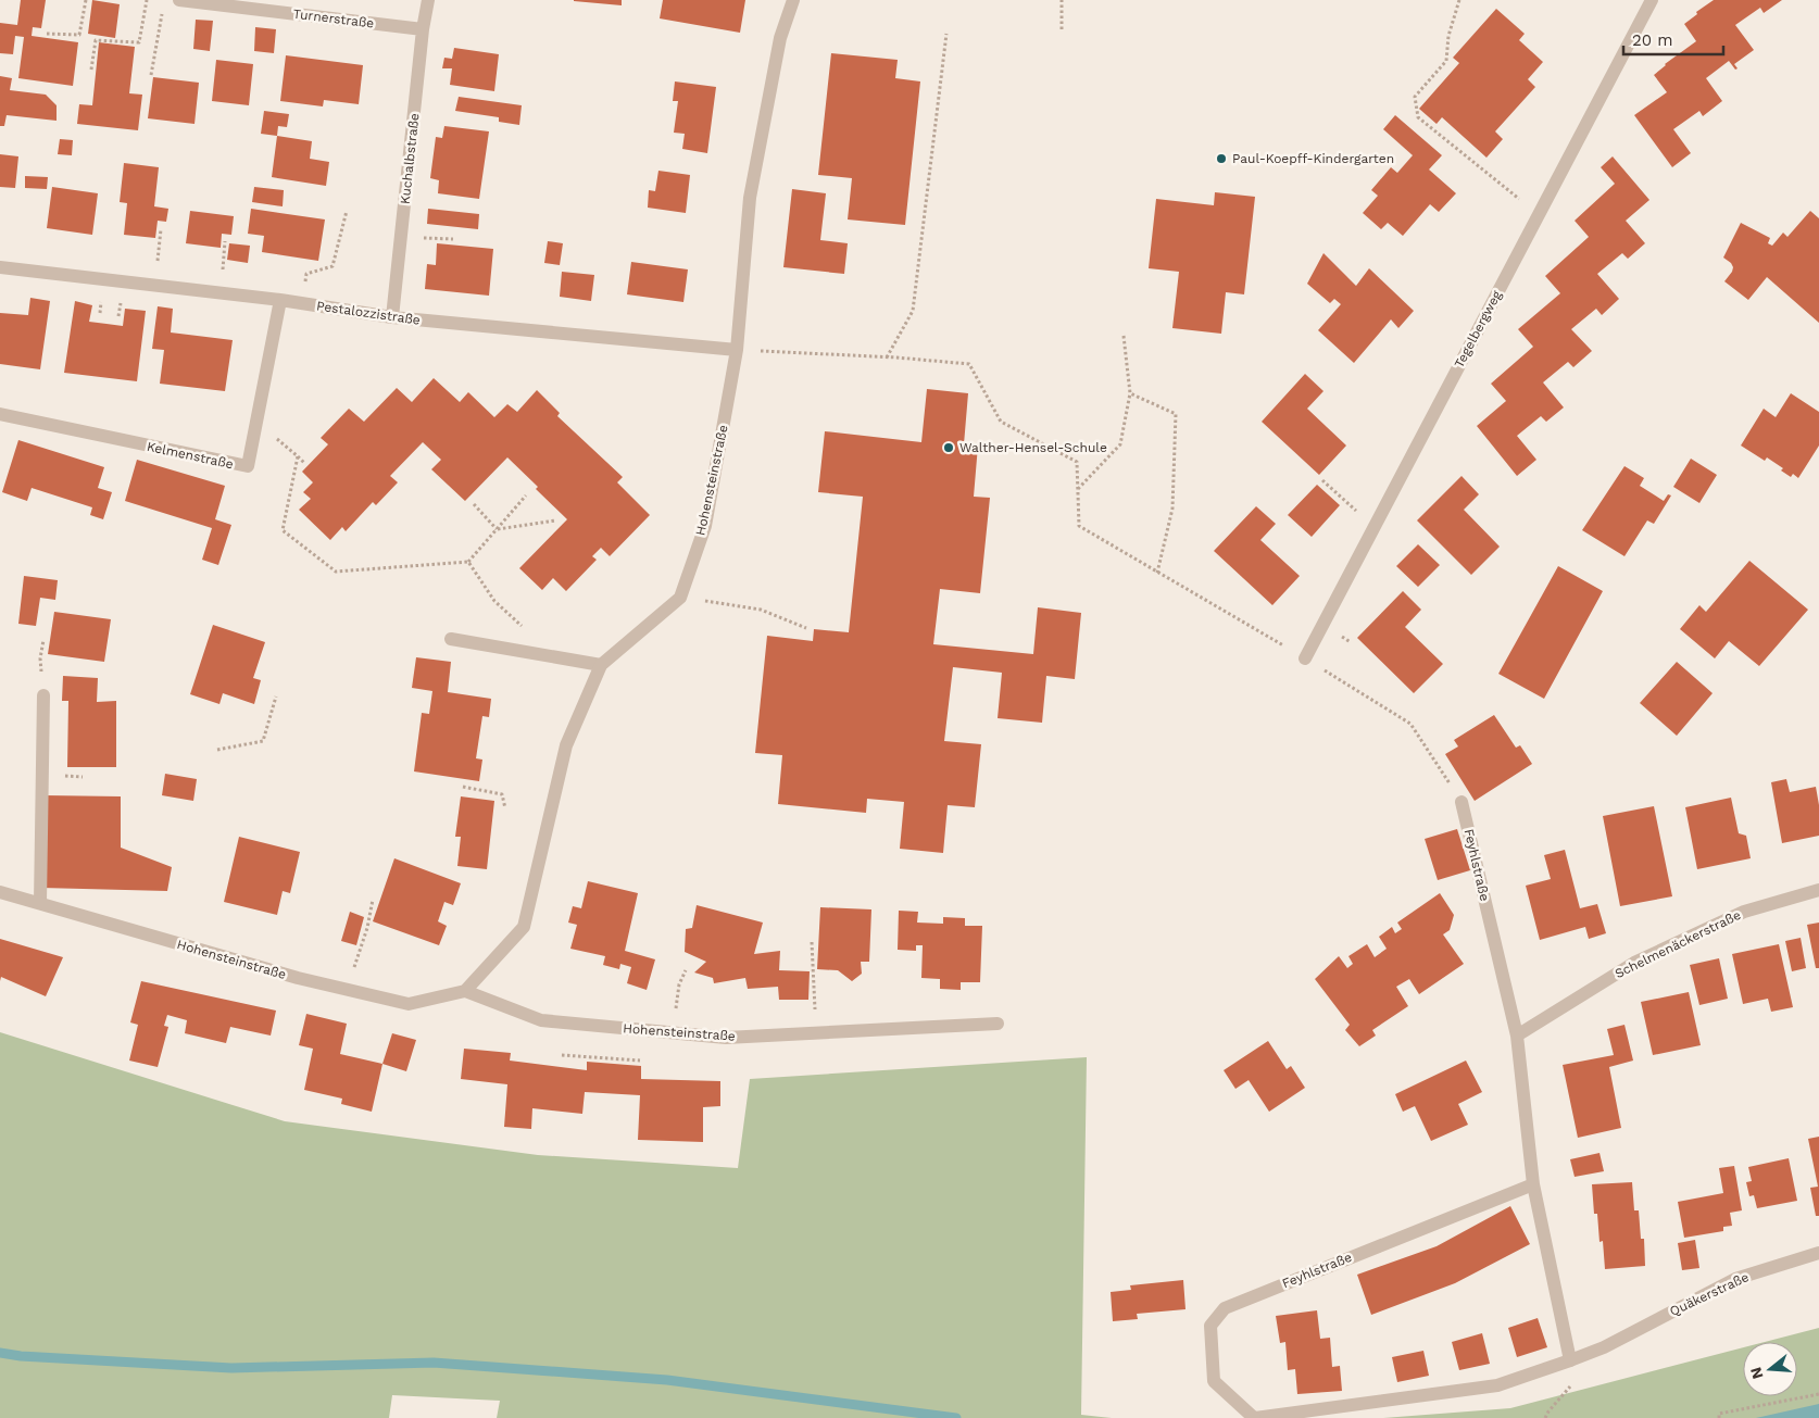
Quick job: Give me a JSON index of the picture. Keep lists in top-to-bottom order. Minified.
{"streets":{"street":["Turnerstraße","Kuchalbstraße","Pestalozzistraße","Tegelbergweg","Kelmenstraße","Hohensteinstraße","Feyhlstraße","Schelmenäckerstraße","Quäkerstraße"]},"crossings":[["Turnerstraße","Kuchalbstraße"],["Kuchalbstraße","Pestalozzistraße"],["Pestalozzistraße","Kelmenstraße"],["Pestalozzistraße","Hohensteinstraße"],["Feyhlstraße","Schelmenäckerstraße"],["Feyhlstraße","Quäkerstraße"]],"places":["Paul-Koepff-Kindergarten","Walther-Hensel-Schule"],"scale_bar":"20 m","north":"left"}
